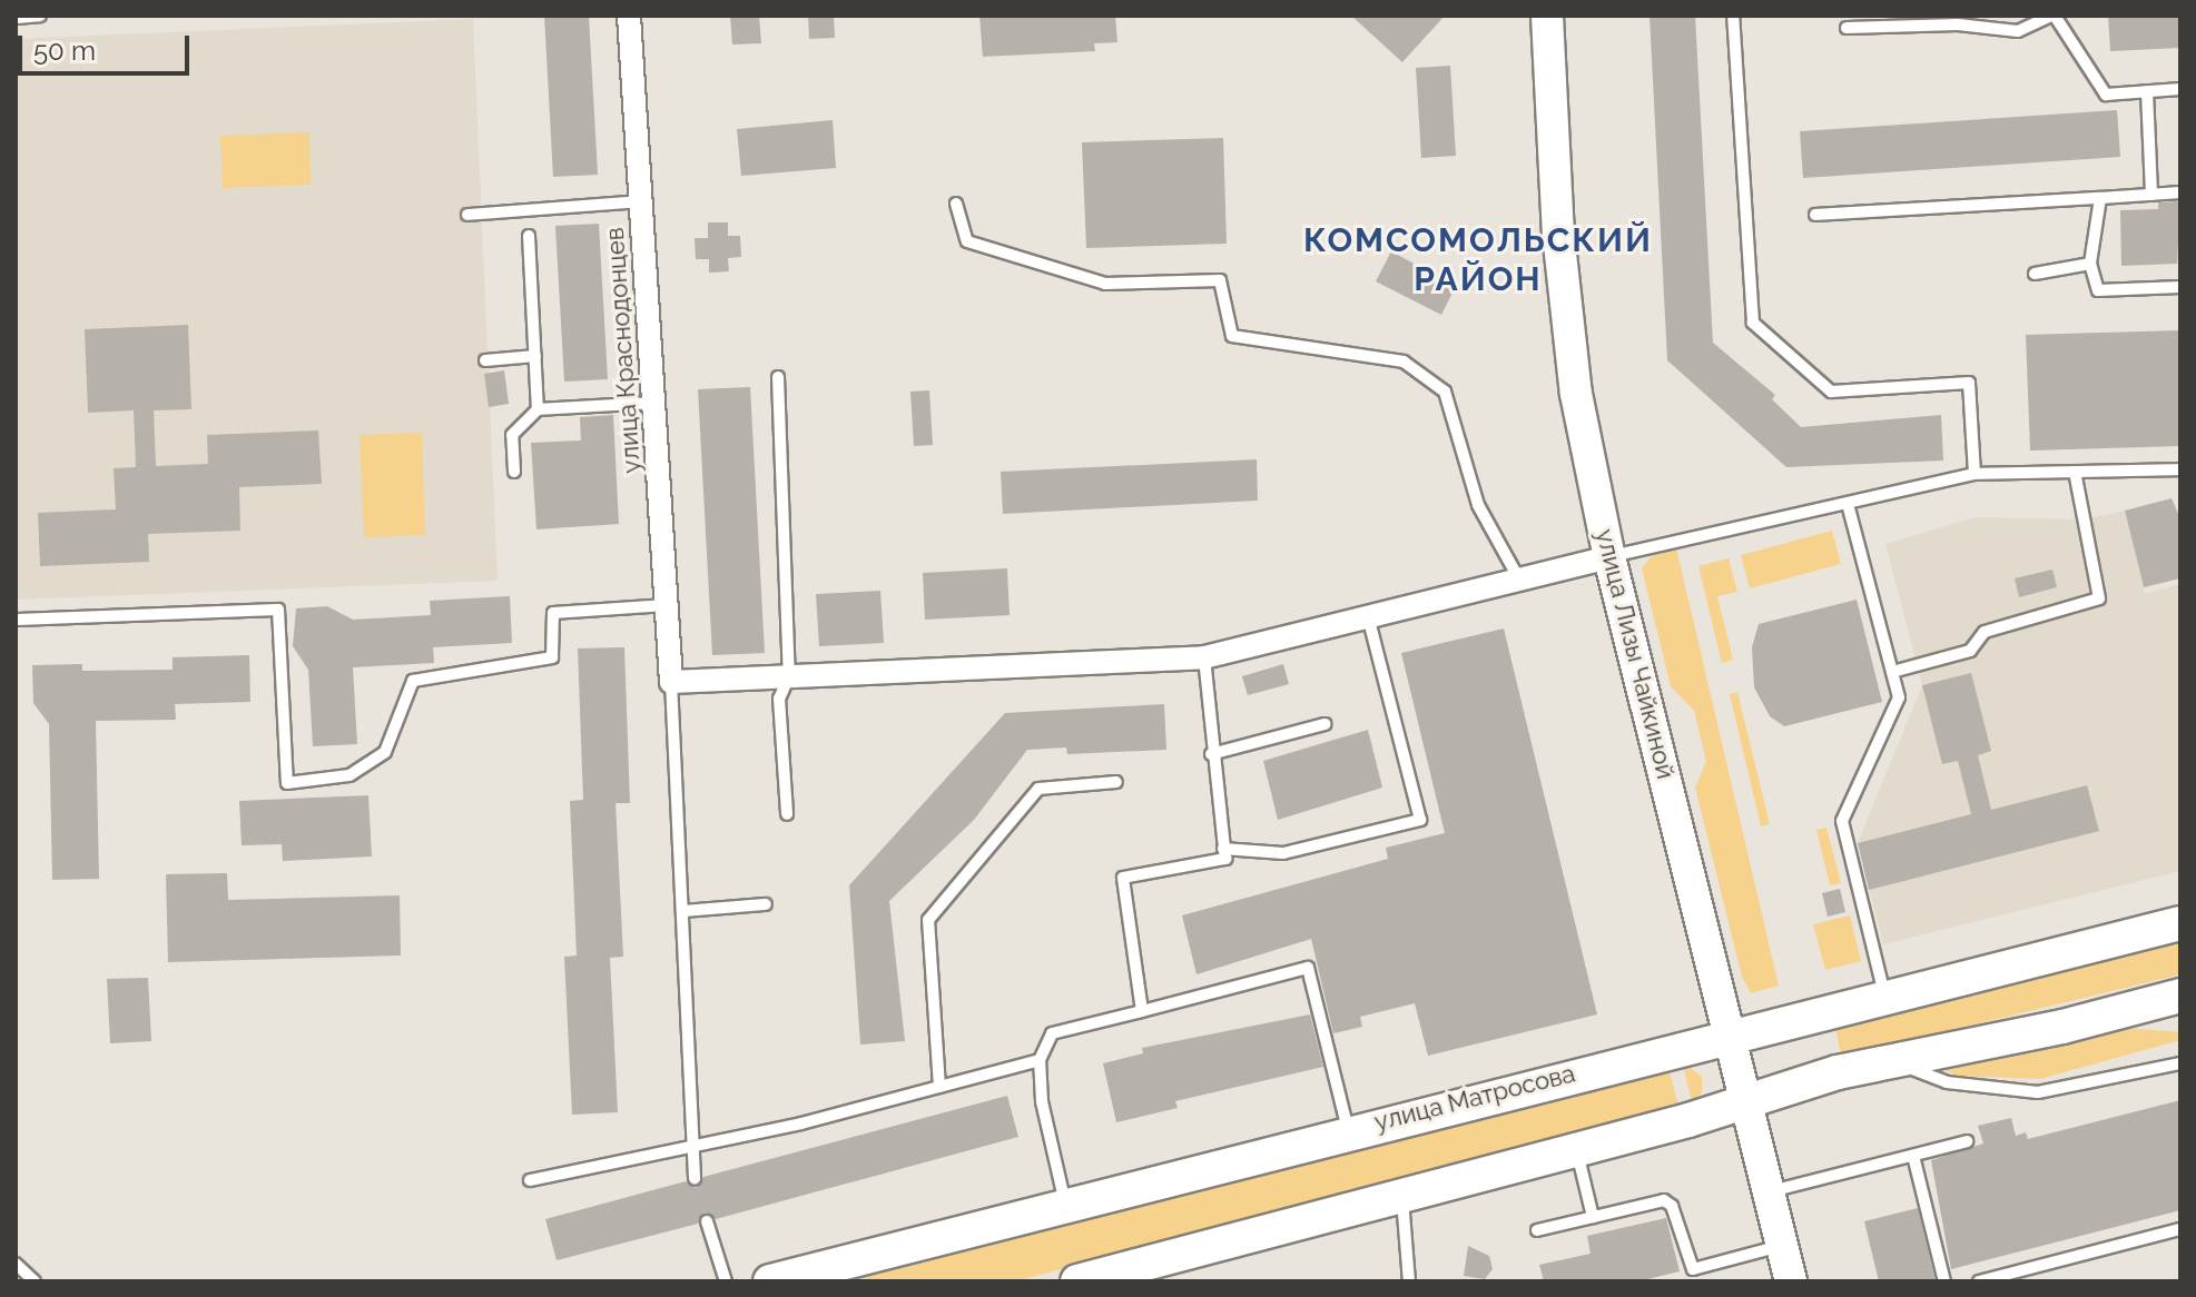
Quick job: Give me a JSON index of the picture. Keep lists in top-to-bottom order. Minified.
{"streets":{"main road":["улица Лизы Чайкиной","улица Матросова"],"street":["улица Краснодонцев"]},"crossings":[["улица Лизы Чайкиной","улица Матросова"]],"districts":["КОМСОМОЛЬСКИЙ РАЙОН"],"scale_bar":"50 m"}
